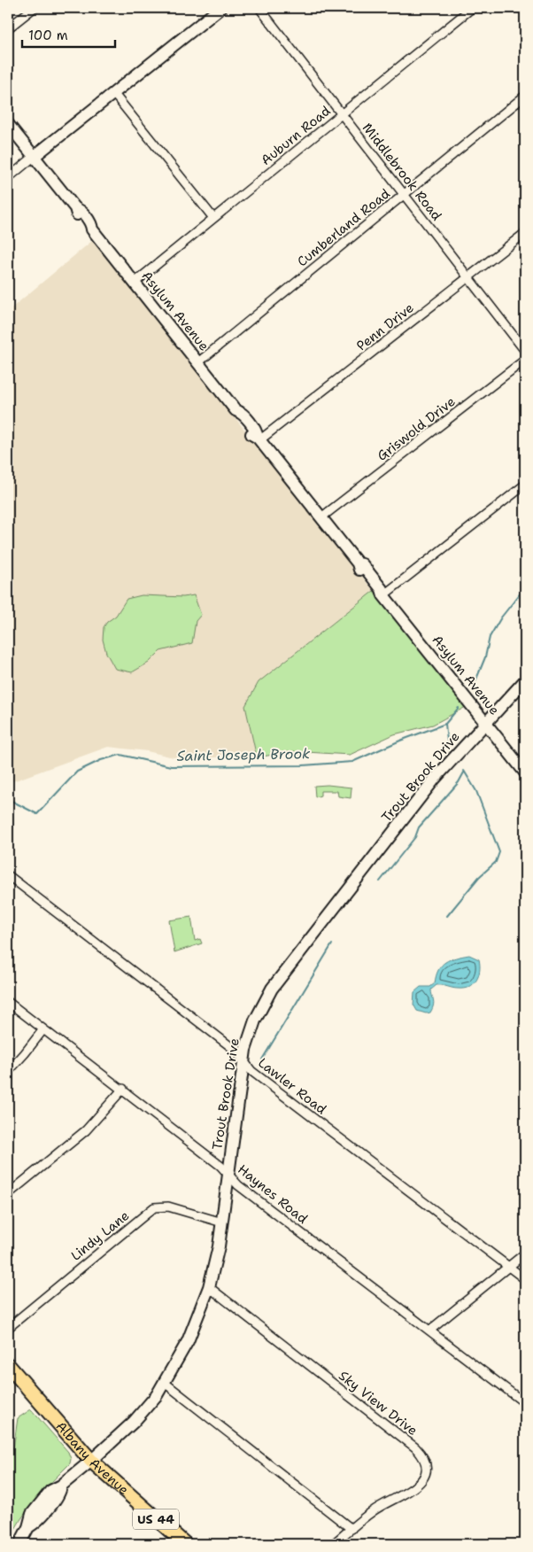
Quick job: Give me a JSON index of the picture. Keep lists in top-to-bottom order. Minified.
{"streets":{"highway":["Albany Avenue","US 44"],"main road":["Asylum Avenue","Trout Brook Drive"],"street":["Auburn Road","Middlebrook Road","Cumberland Road","Penn Drive","Griswold Drive","Lawler Road","Haynes Road","Lindy Lane","Sky View Drive"]},"crossings":[["Auburn Road","Middlebrook Road"],["Auburn Road","Asylum Avenue"],["Middlebrook Road","Cumberland Road"],["Middlebrook Road","Penn Drive"],["Cumberland Road","Asylum Avenue"],["Asylum Avenue","Penn Drive"],["Asylum Avenue","Griswold Drive"],["Asylum Avenue","Trout Brook Drive"],["Trout Brook Drive","Lawler Road"],["Trout Brook Drive","Haynes Road"],["Trout Brook Drive","Lindy Lane"],["Trout Brook Drive","Sky View Drive"],["Trout Brook Drive","Albany Avenue"]],"water":["Saint Joseph Brook"],"scale_bar":"100 m"}
